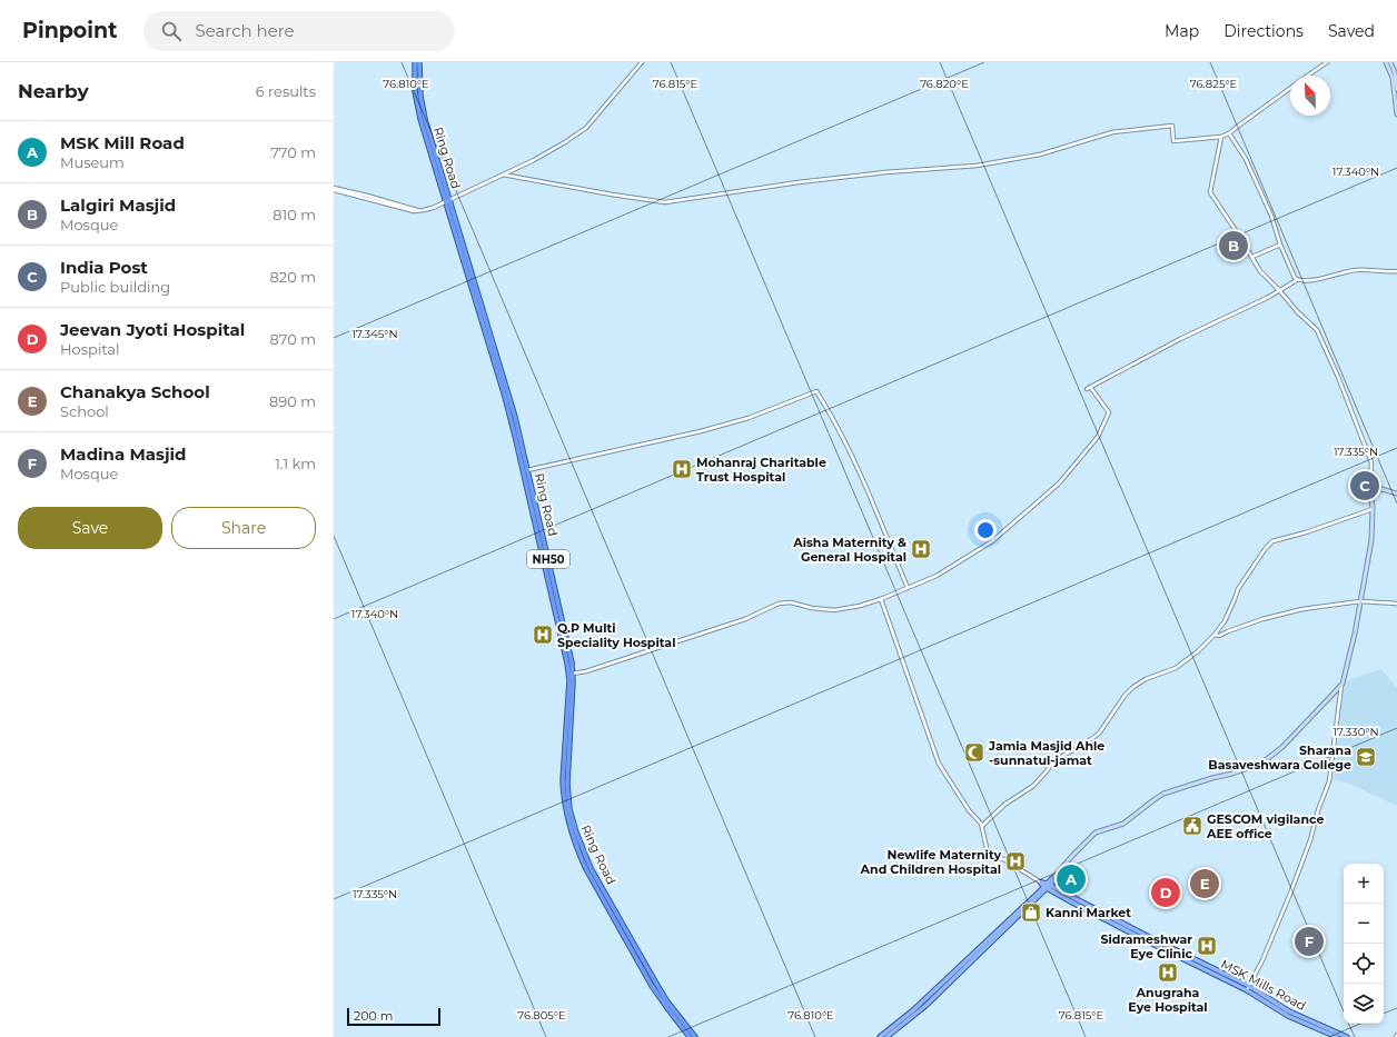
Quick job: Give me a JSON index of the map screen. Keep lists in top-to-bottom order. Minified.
{"streets":{"highway":["Ring Road","NH50"],"main road":["MSK Mills Road"]},"places":{"hospital":["Mohanraj Charitable Trust Hospital","Aisha Maternity & General Hospital","Q.P Multi Speciality Hospital","Newlife Maternity And Children Hospital","Sidrameshwar Eye Clinic","Anugraha Eye Hospital"],"mosque":["Jamia Masjid Ahle -sunnatul-jamat"],"school or university":["Sharana Basaveshwara College"],"public building":["GESCOM vigilance AEE office"],"shop":["Kanni Market"]},"scale_bar":"200 m","north":"top left","page":{"header":"Pinpoint","search":"Search here","nav":["Map","Directions","Saved"],"heading":["Nearby","6 results"],"list":[{"mark":"A","name":"MSK Mill Road","note":"Museum","value":"770 m"},{"mark":"B","name":"Lalgiri Masjid","note":"Mosque","value":"810 m"},{"mark":"C","name":"India Post","note":"Public building","value":"820 m"},{"mark":"D","name":"Jeevan Jyoti Hospital","note":"Hospital","value":"870 m"},{"mark":"E","name":"Chanakya School","note":"School","value":"890 m"},{"mark":"F","name":"Madina Masjid","note":"Mosque","value":"1.1 km"}],"pins":["B","C","A","E","D","F"],"buttons":["Save","Share"],"map_buttons":["+","−"],"scale":"200 m"},"coordinates":["76.810°E","76.815°E","76.820°E","76.825°E","17.340°N","17.345°N","17.335°N","17.330°N","76.805°E"]}
